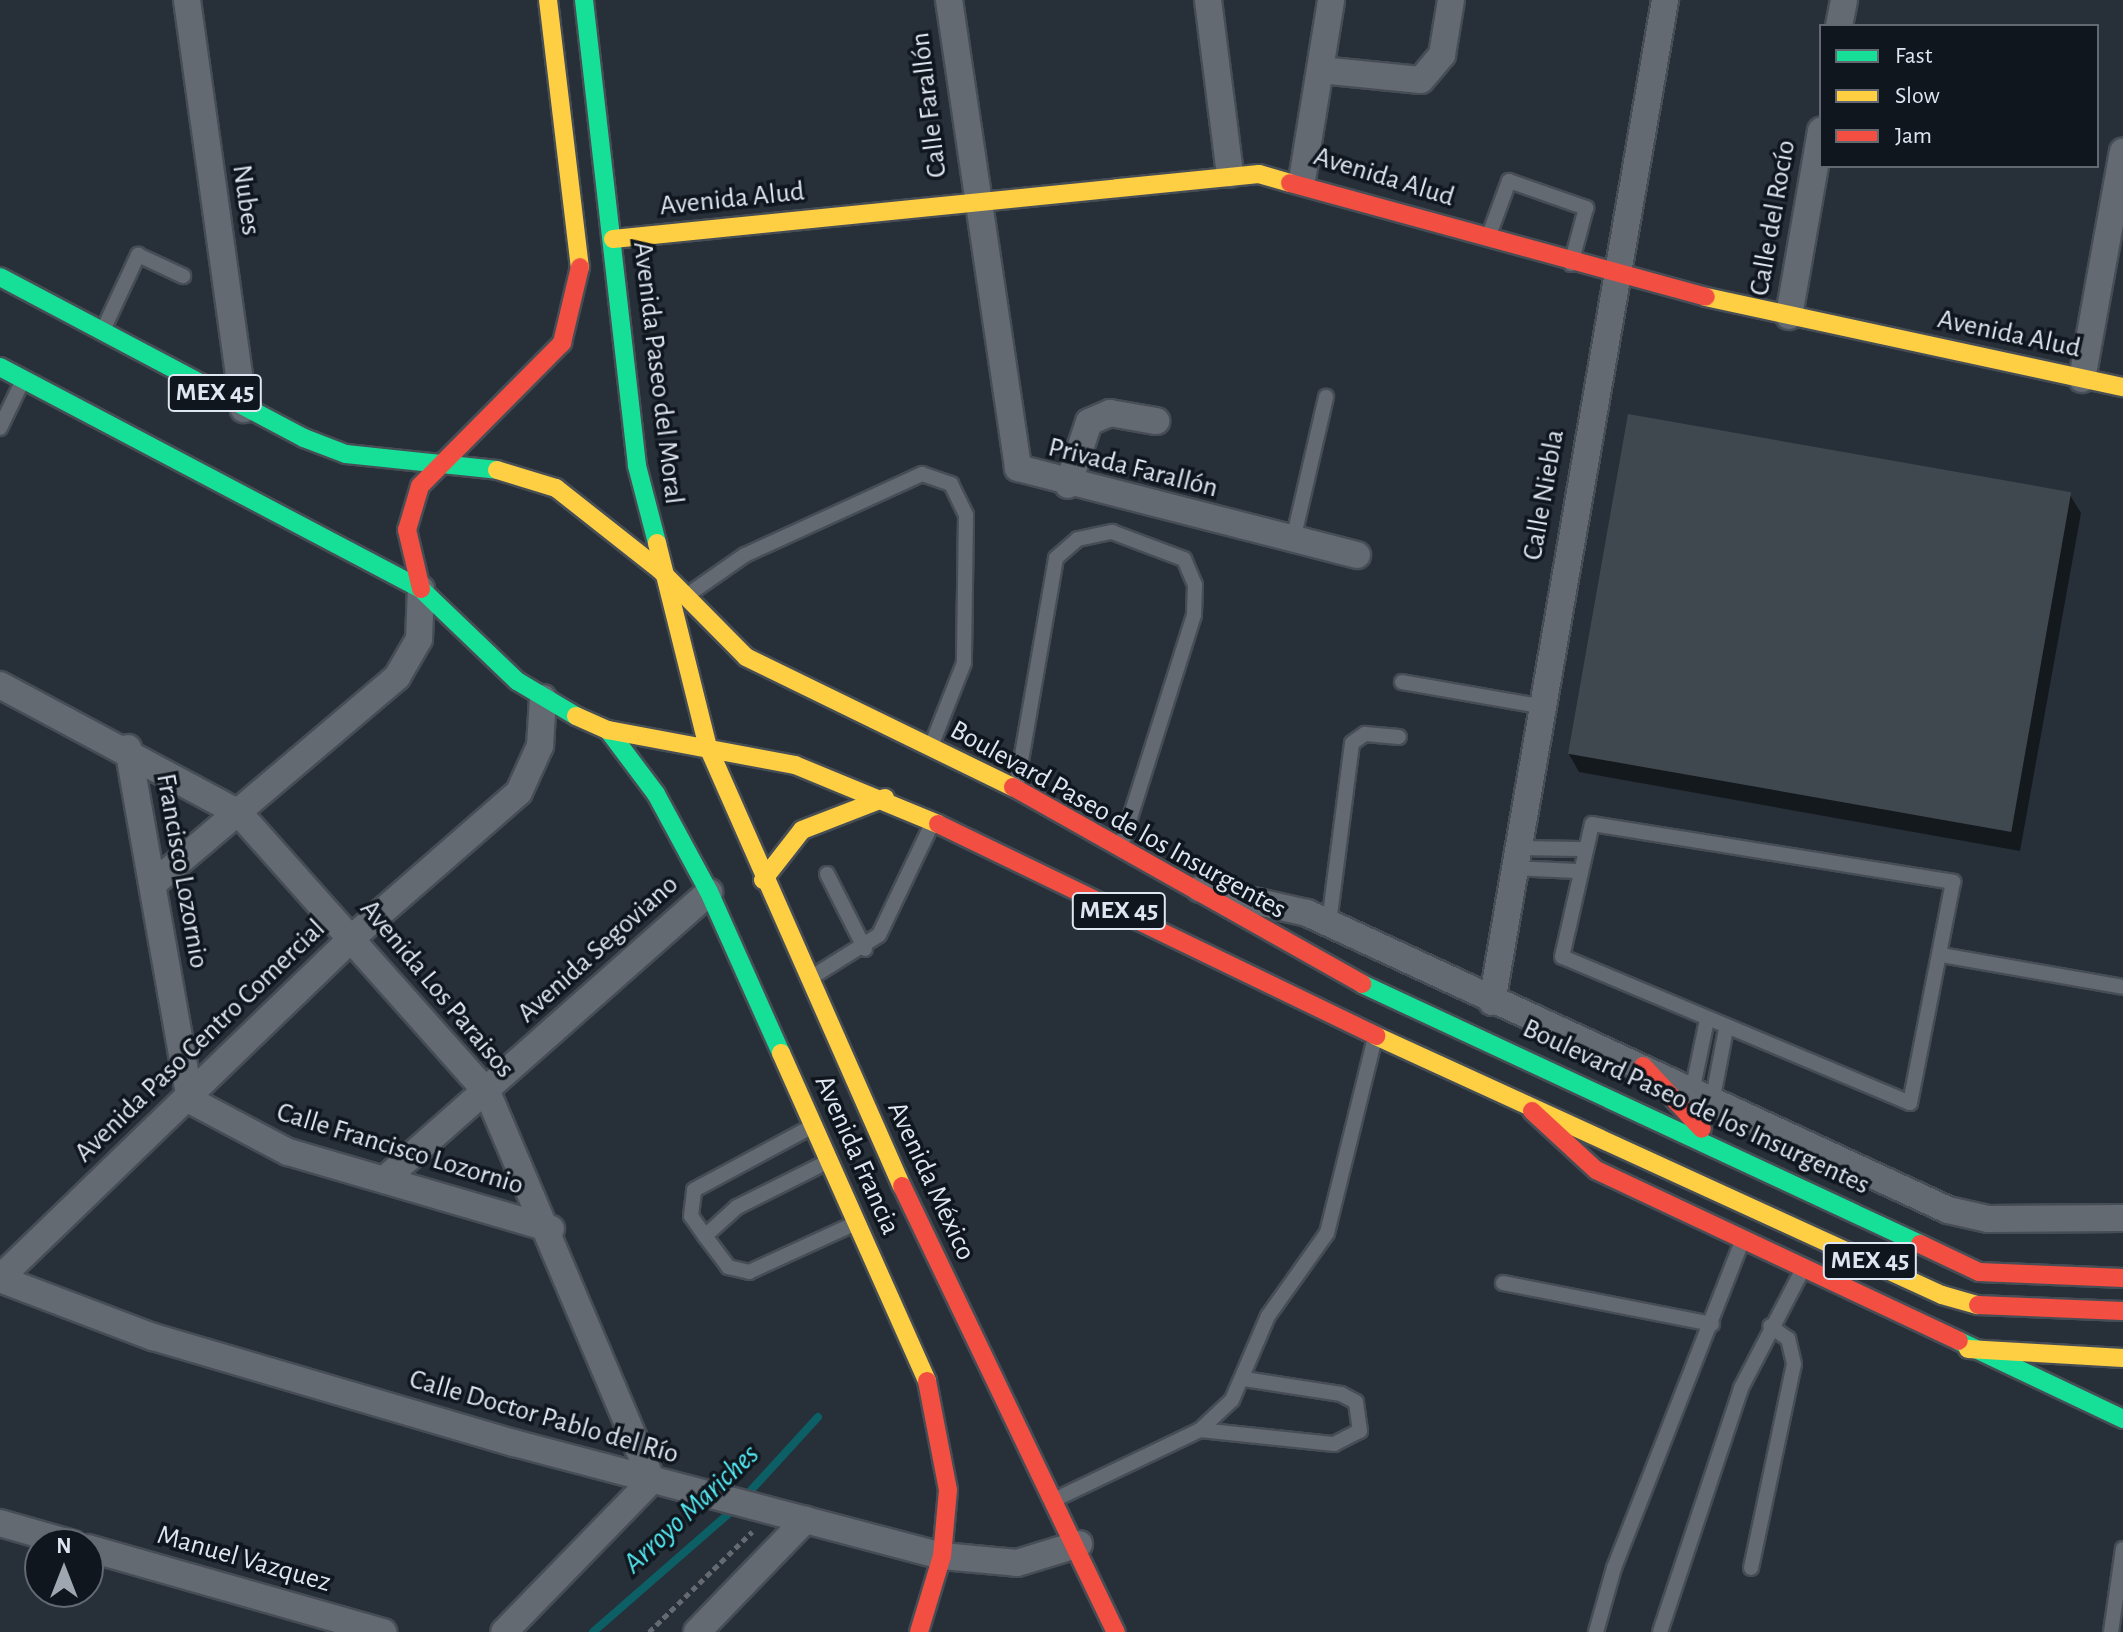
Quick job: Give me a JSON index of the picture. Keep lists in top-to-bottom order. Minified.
{"streets":{"street":["Calle Farallón","Avenida Alud","Nubes","Calle del Rocío","Avenida Paseo del Moral","MEX 45","Privada Farallón","Calle Niebla","Boulevard Paseo de los Insurgentes","Francisco Lozornio","Avenida Segoviano","Avenida Los Paraisos","Avenida Paso Centro Comercial","Calle Francisco Lozornio","Avenida Francia","Avenida México","Calle Doctor Pablo del Río","Manuel Vazquez"]},"crossings":[["Calle Farallón","Avenida Alud"],["Calle Farallón","Privada Farallón"],["Avenida Alud","Calle del Rocío"],["Avenida Alud","Avenida Paseo del Moral"],["Avenida Alud","Privada Farallón"],["Avenida Alud","Calle Niebla"],["Nubes","Boulevard Paseo de los Insurgentes"],["Avenida Paseo del Moral","MEX 45"],["Avenida Paseo del Moral","Boulevard Paseo de los Insurgentes"],["Avenida Paseo del Moral","Avenida México"],["MEX 45","Avenida Paso Centro Comercial"],["MEX 45","Avenida Francia"],["MEX 45","Avenida México"],["Francisco Lozornio","Avenida Los Paraisos"],["Francisco Lozornio","Avenida Paso Centro Comercial"],["Francisco Lozornio","Calle Francisco Lozornio"],["Avenida Segoviano","Avenida Los Paraisos"],["Avenida Segoviano","Calle Francisco Lozornio"],["Avenida Segoviano","Avenida Francia"],["Avenida Los Paraisos","Avenida Paso Centro Comercial"],["Avenida Los Paraisos","Calle Francisco Lozornio"],["Avenida Los Paraisos","Calle Doctor Pablo del Río"],["Avenida Paso Centro Comercial","Calle Francisco Lozornio"],["Avenida Paso Centro Comercial","Calle Doctor Pablo del Río"],["Avenida Francia","Calle Doctor Pablo del Río"],["Avenida México","Calle Doctor Pablo del Río"]],"water":["Arroyo Mariches"],"legend":["Fast","Slow","Jam"],"north":"top"}
